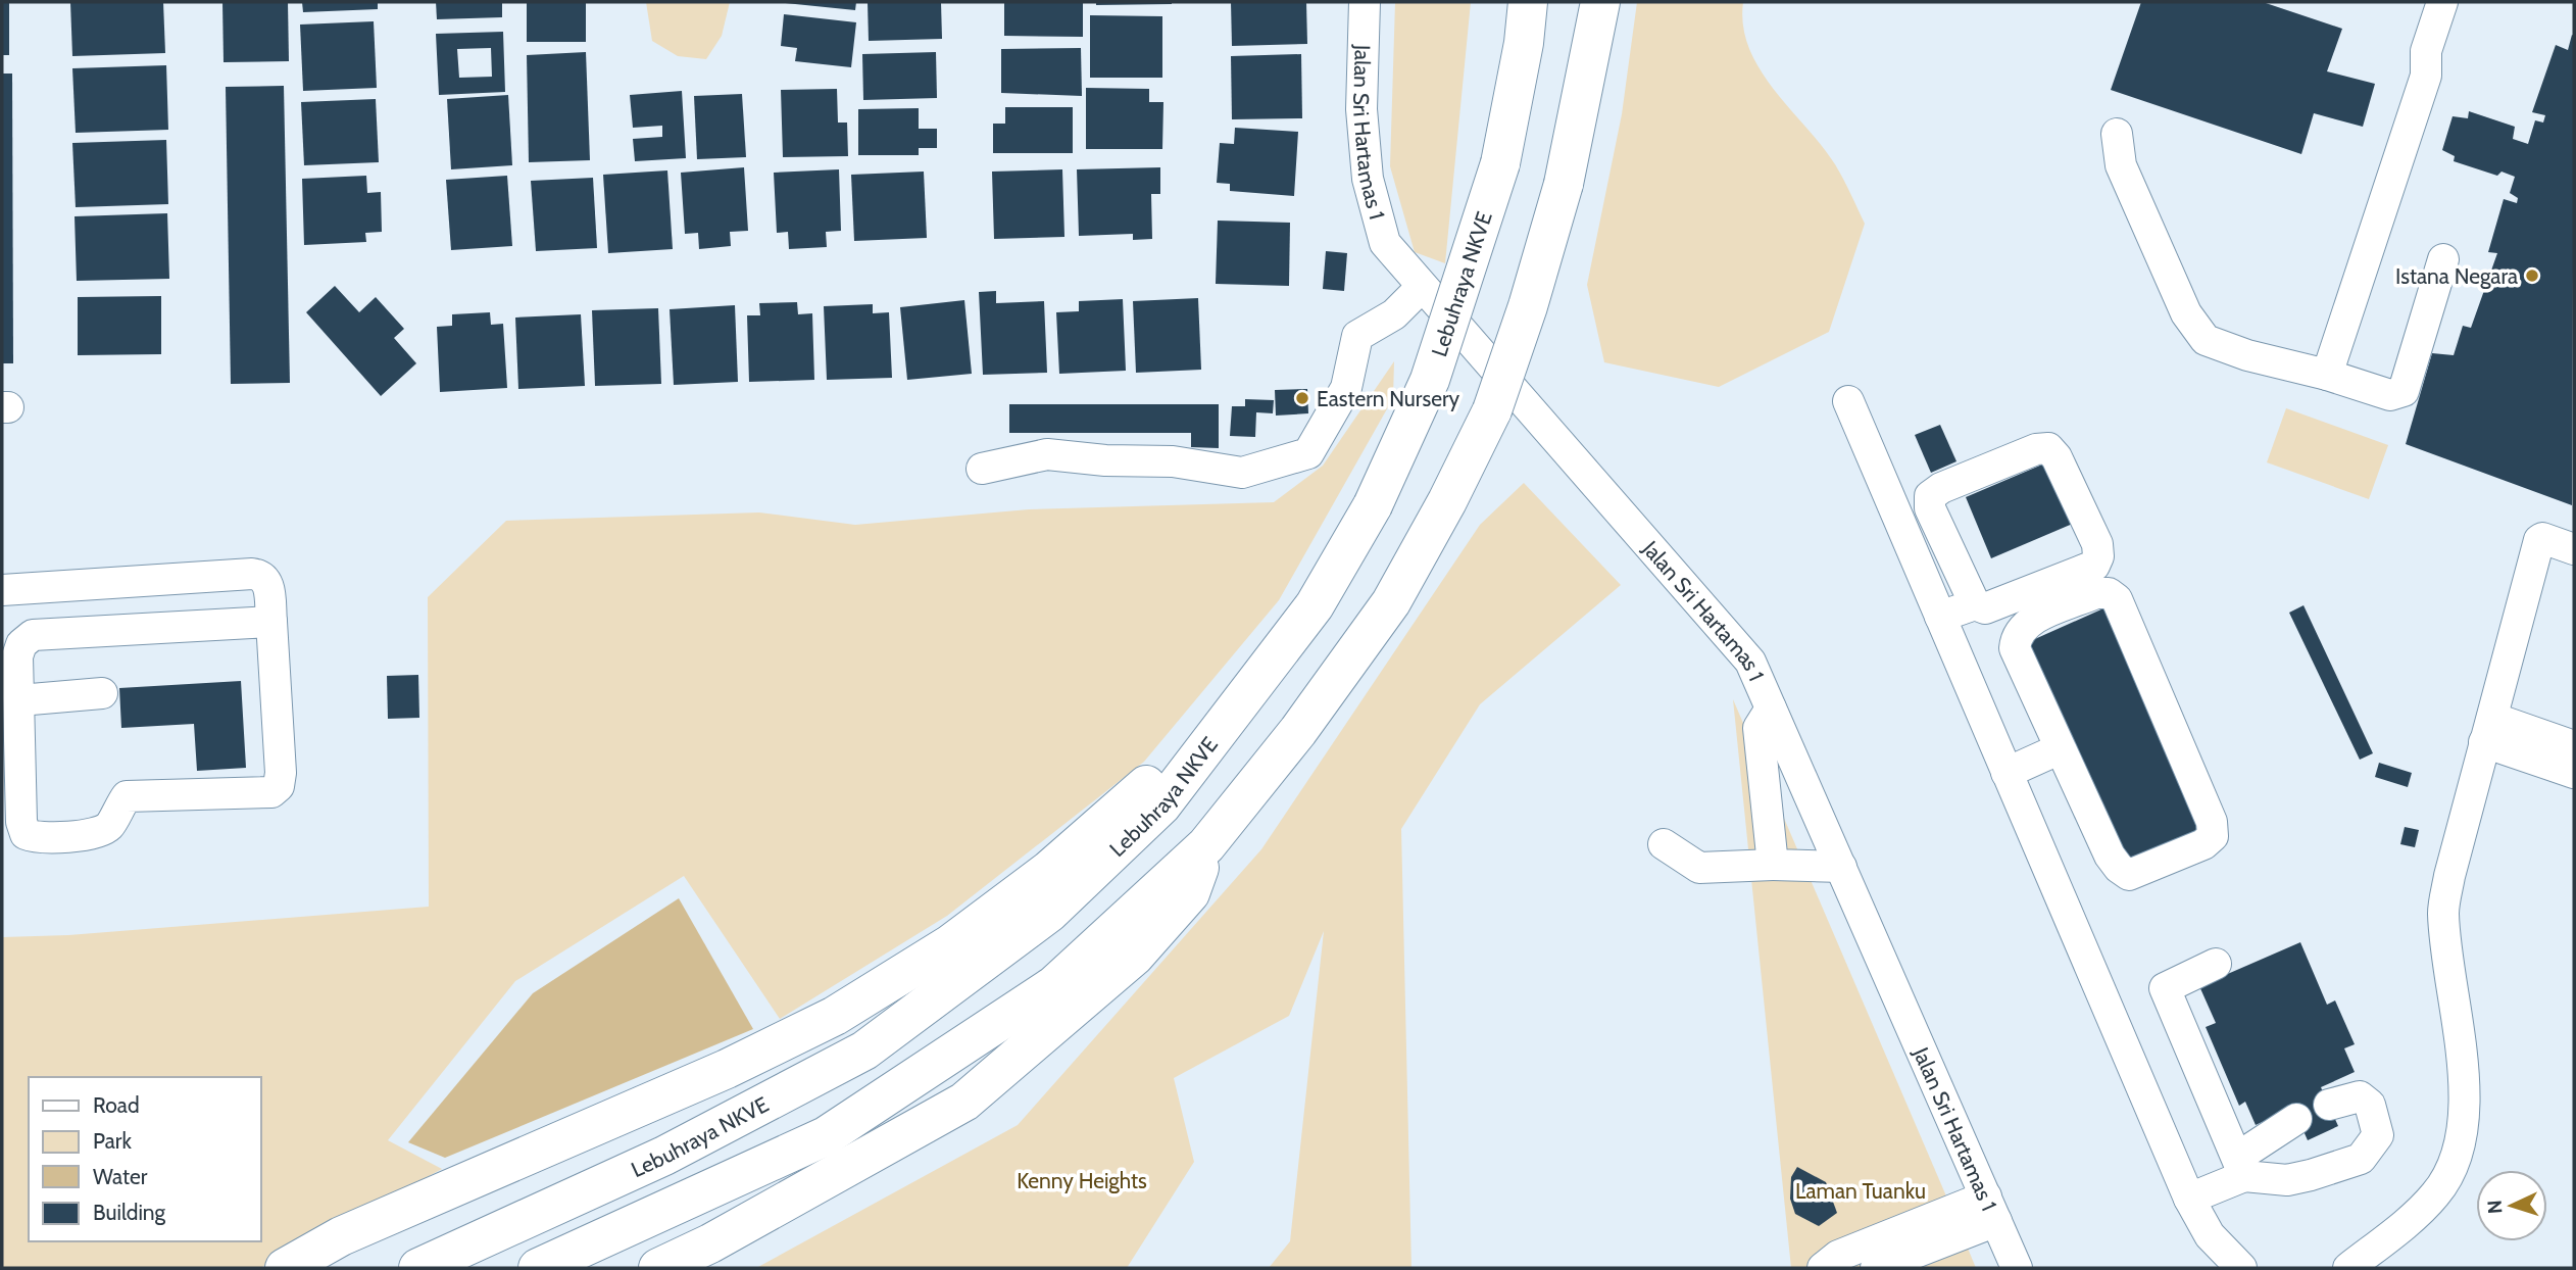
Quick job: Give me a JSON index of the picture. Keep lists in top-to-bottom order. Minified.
{"streets":{"highway":["Lebuhraya NKVE"],"street":["Jalan Sri Hartamas 1"]},"parks":["Kenny Heights","Laman Tuanku"],"places":["Istana Negara","Eastern Nursery"],"legend":["Road","Park","Water","Building"],"north":"left"}
